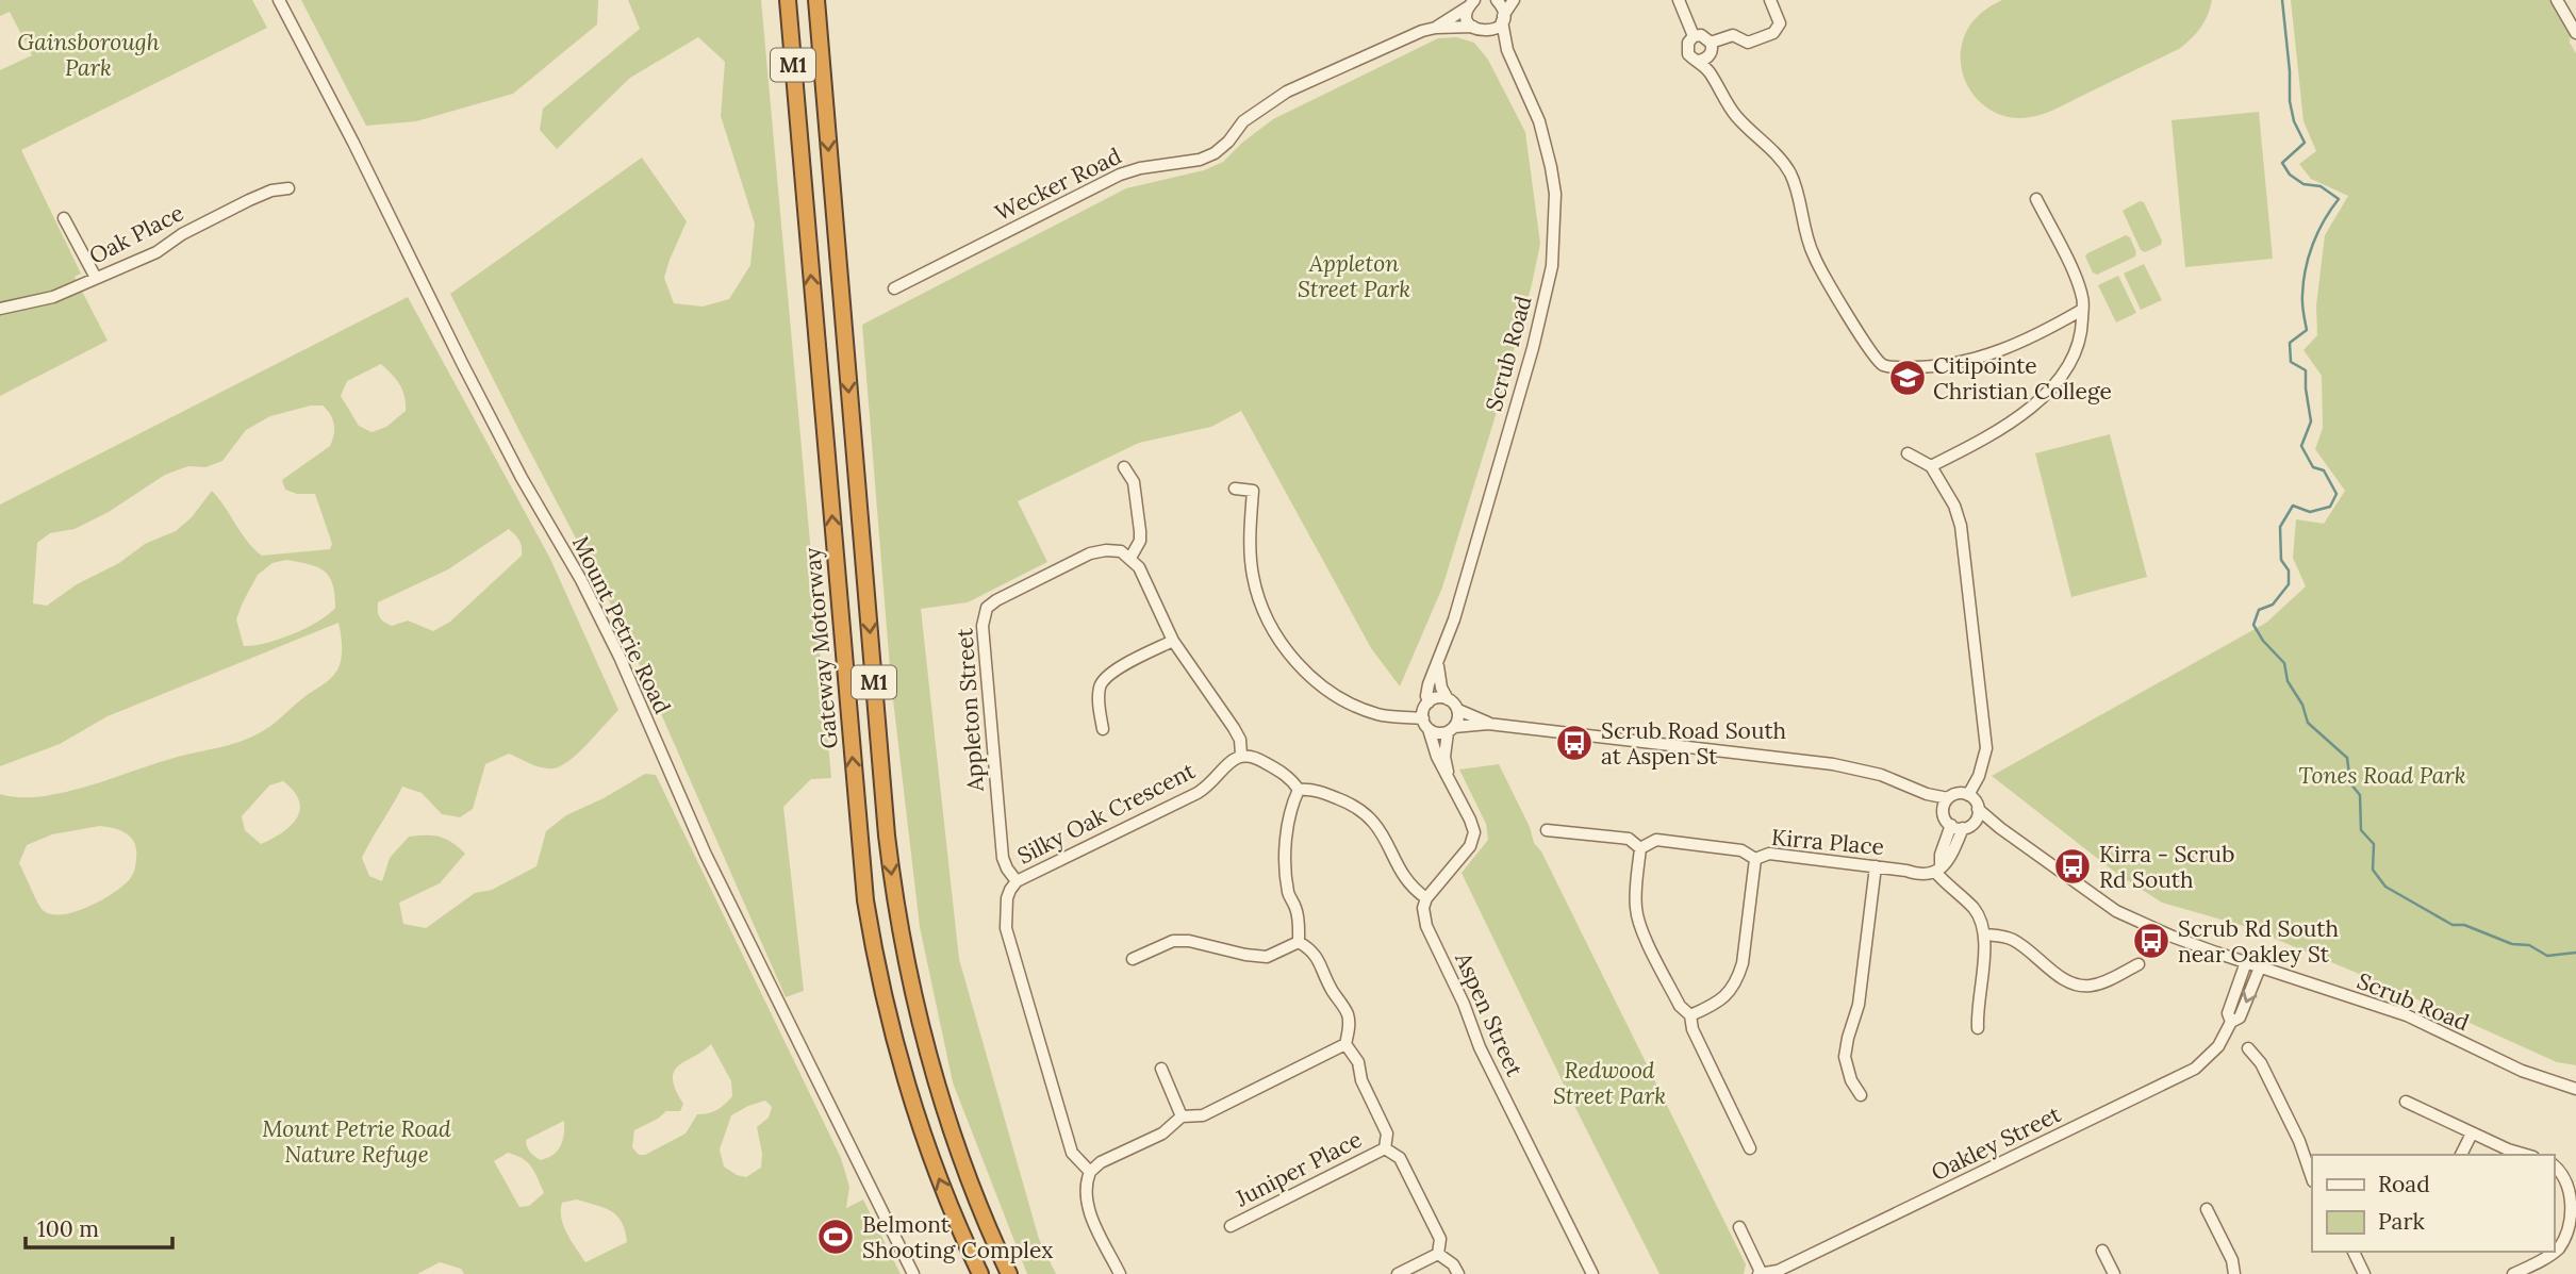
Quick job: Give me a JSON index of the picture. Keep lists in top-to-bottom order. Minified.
{"streets":{"highway":["M1","Gateway Motorway"],"street":["Wecker Road","Oak Place","Scrub Road","Mount Petrie Road","Appleton Street","Silky Oak Crescent","Kirra Place","Aspen Street","Oakley Street","Juniper Place"]},"crossings":[["Wecker Road","Scrub Road"],["Scrub Road","Oakley Street"],["Appleton Street","Silky Oak Crescent"]],"parks":["Gainsborough Park","Appleton Street Park","Tones Road Park","Redwood Street Park","Mount Petrie Road Nature Refuge"],"places":{"school or university":["Citipointe Christian College"],"bus stop":["Scrub Road South at Aspen St","Kirra - Scrub Rd South","Scrub Rd South near Oakley St"],"sports":["Belmont Shooting Complex"]},"legend":["Road","Park"],"scale_bar":"100 m"}
